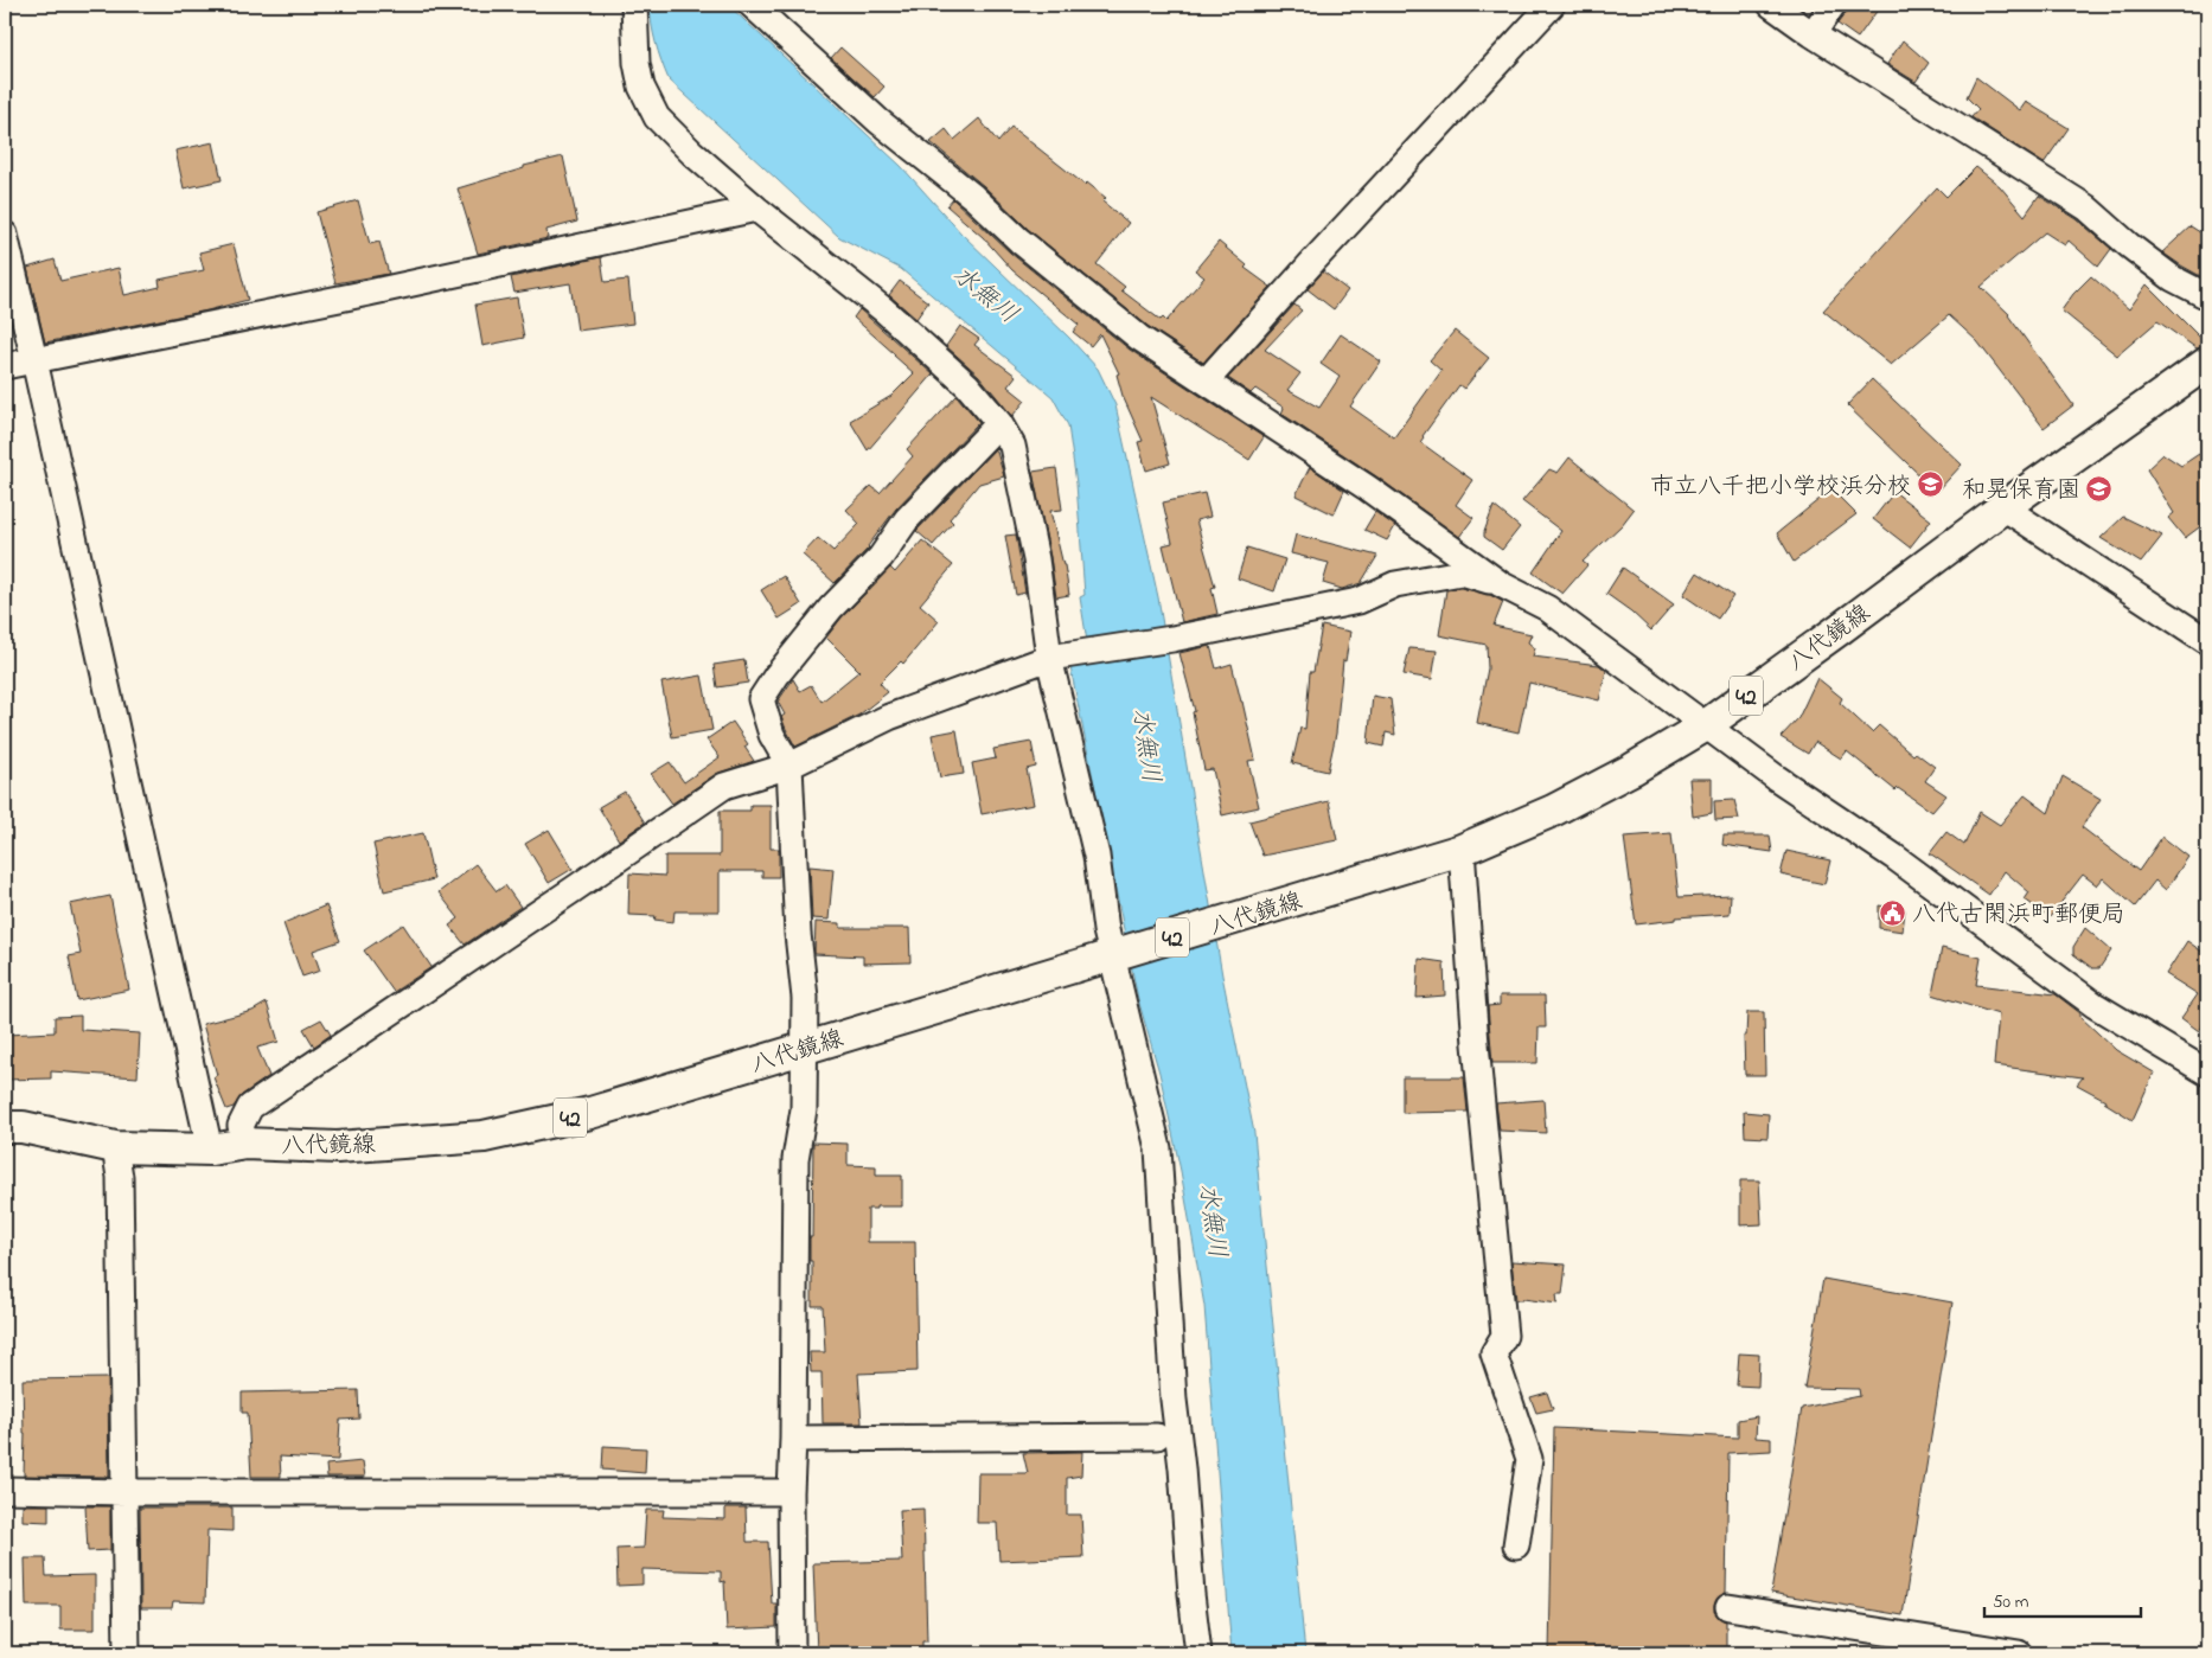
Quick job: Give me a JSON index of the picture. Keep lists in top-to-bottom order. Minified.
{"streets":{"main road":["八代鏡線","42"]},"water":["水無川"],"places":{"school or university":["市立八千把小学校浜分校","和晃保育園"],"public building":["八代古閑浜町郵便局"]},"scale_bar":"50 m"}
